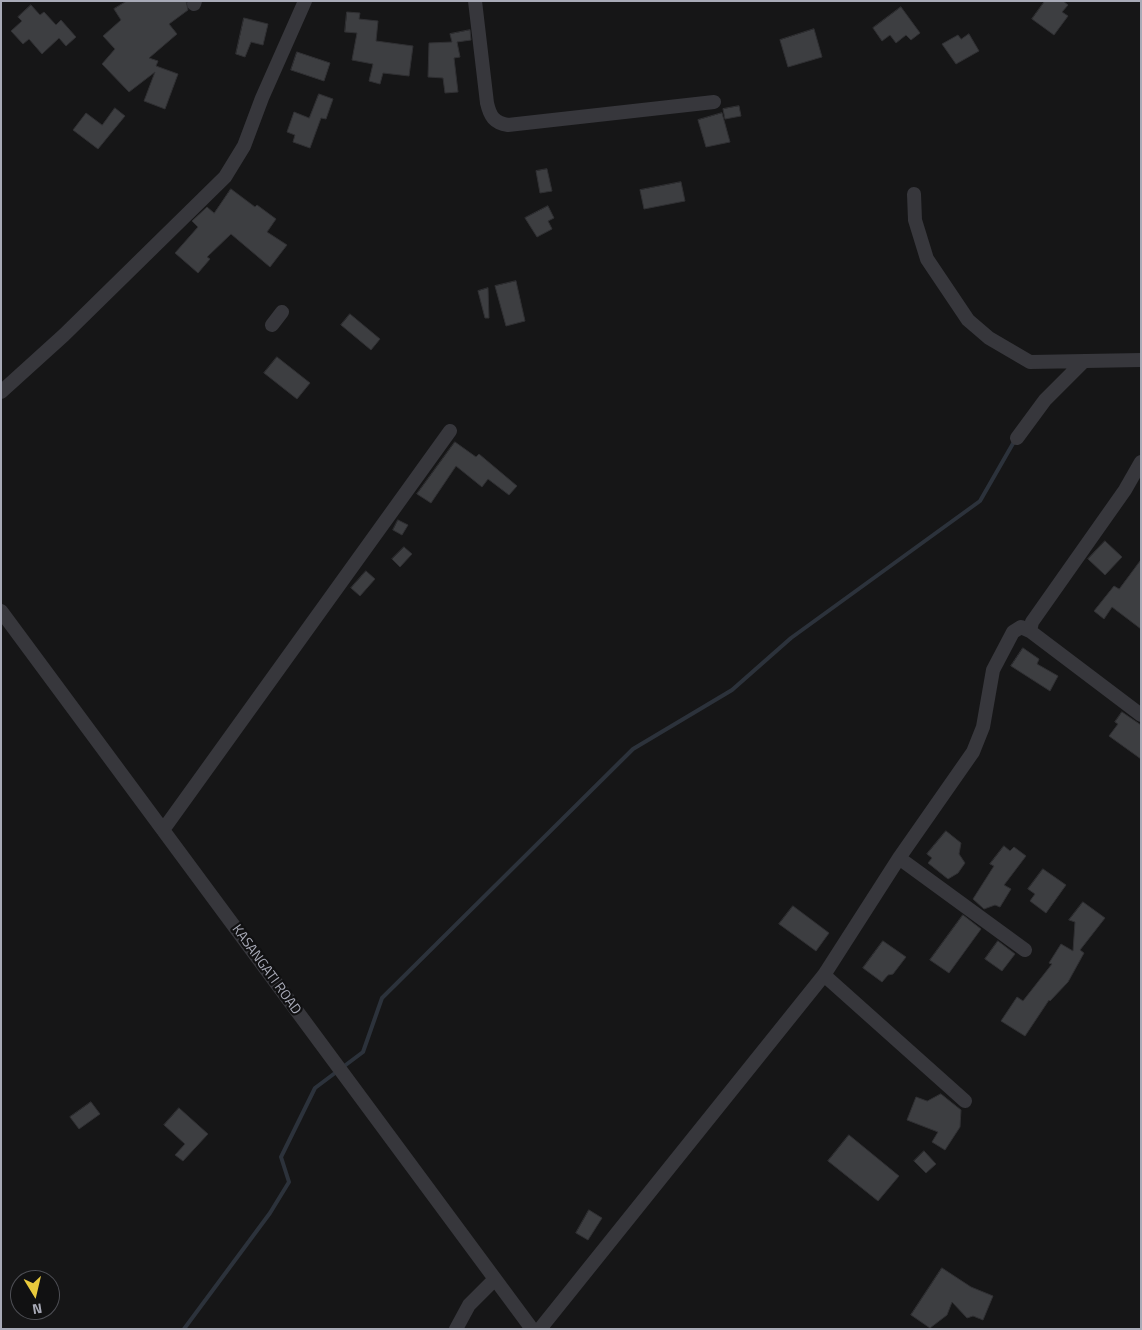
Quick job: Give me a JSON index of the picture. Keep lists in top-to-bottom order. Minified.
{"streets":{"street":["KASANGATI ROAD"]},"north":"bottom"}
